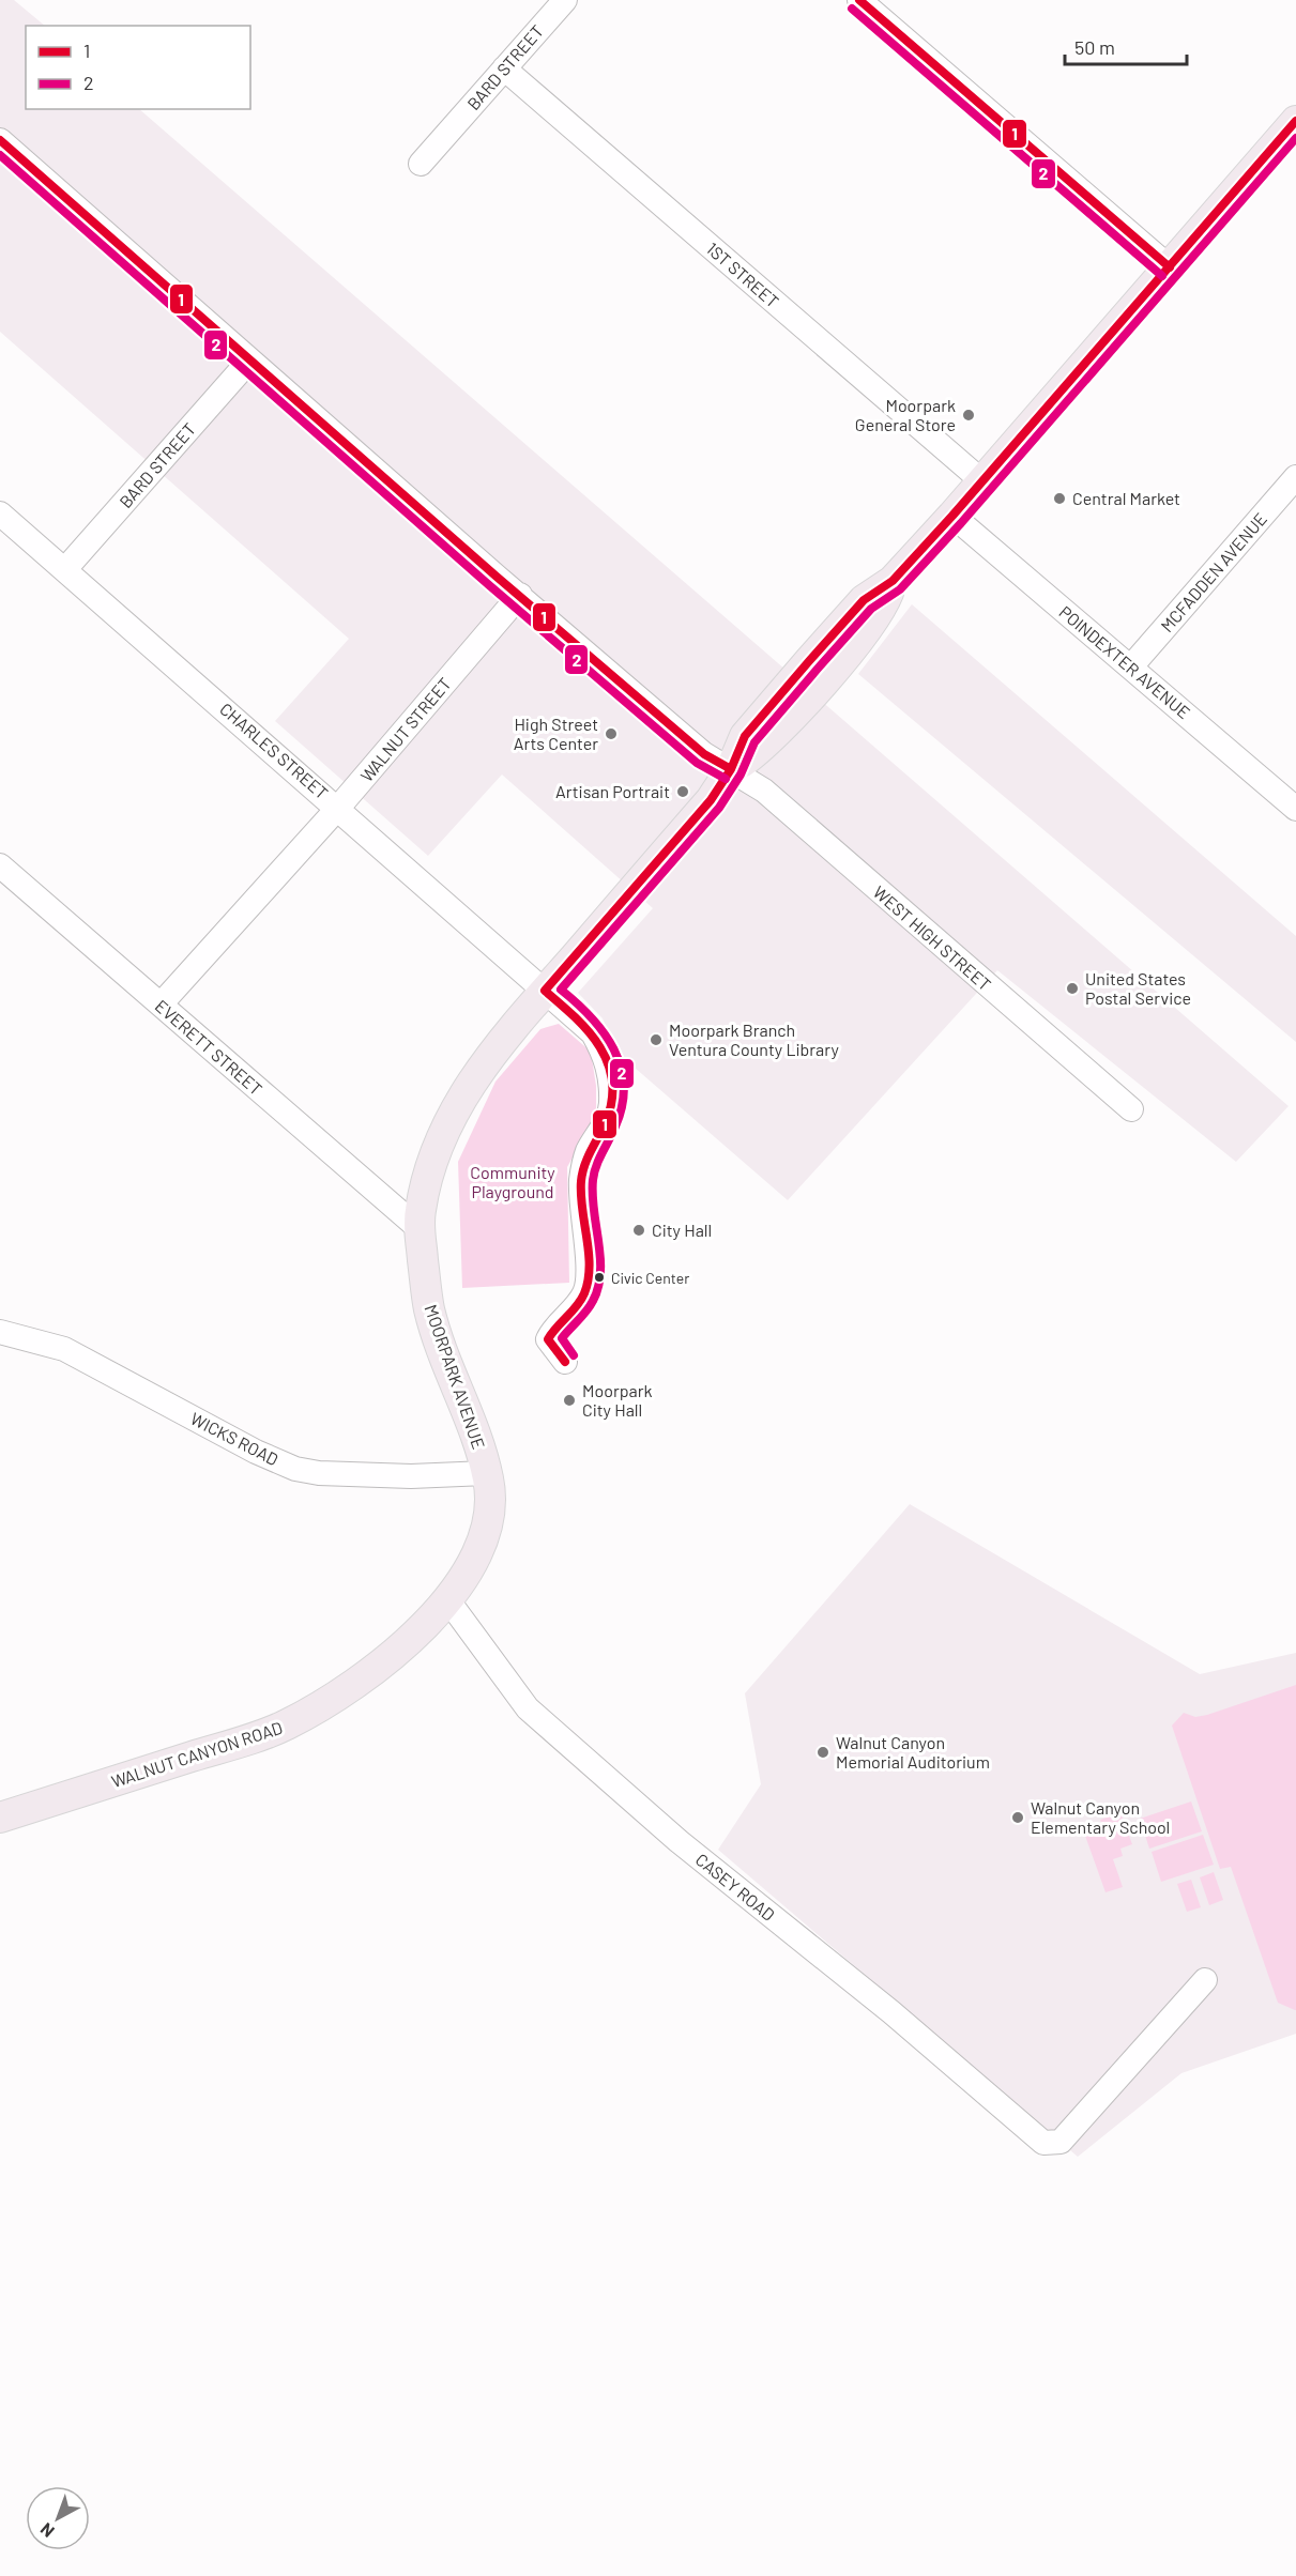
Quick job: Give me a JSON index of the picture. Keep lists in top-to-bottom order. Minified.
{"streets":{"main road":["MOORPARK AVENUE","WALNUT CANYON ROAD"],"street":["BARD STREET","1ST STREET","MCFADDEN AVENUE","POINDEXTER AVENUE","WALNUT STREET","CHARLES STREET","WEST HIGH STREET","EVERETT STREET","WICKS ROAD","CASEY ROAD"]},"crossings":[["BARD STREET","1ST STREET"],["BARD STREET","CHARLES STREET"],["BARD STREET","WEST HIGH STREET"],["1ST STREET","MOORPARK AVENUE"],["MCFADDEN AVENUE","POINDEXTER AVENUE"],["POINDEXTER AVENUE","MOORPARK AVENUE"],["WALNUT STREET","CHARLES STREET"],["WALNUT STREET","WEST HIGH STREET"],["WALNUT STREET","EVERETT STREET"],["CHARLES STREET","MOORPARK AVENUE"],["WEST HIGH STREET","MOORPARK AVENUE"],["EVERETT STREET","MOORPARK AVENUE"],["MOORPARK AVENUE","WICKS ROAD"],["MOORPARK AVENUE","WALNUT CANYON ROAD"],["WICKS ROAD","WALNUT CANYON ROAD"],["WALNUT CANYON ROAD","CASEY ROAD"]],"parks":["Community Playground"],"places":["Moorpark General Store","Central Market","High Street Arts Center","Artisan Portrait","United States Postal Service","Moorpark Branch Ventura County Library","City Hall","Civic Center","Moorpark City Hall","Walnut Canyon Memorial Auditorium","Walnut Canyon Elementary School"],"lines":["transit line 1","transit line 2"],"legend":["1","2"],"scale_bar":"50 m","north":"bottom left"}
